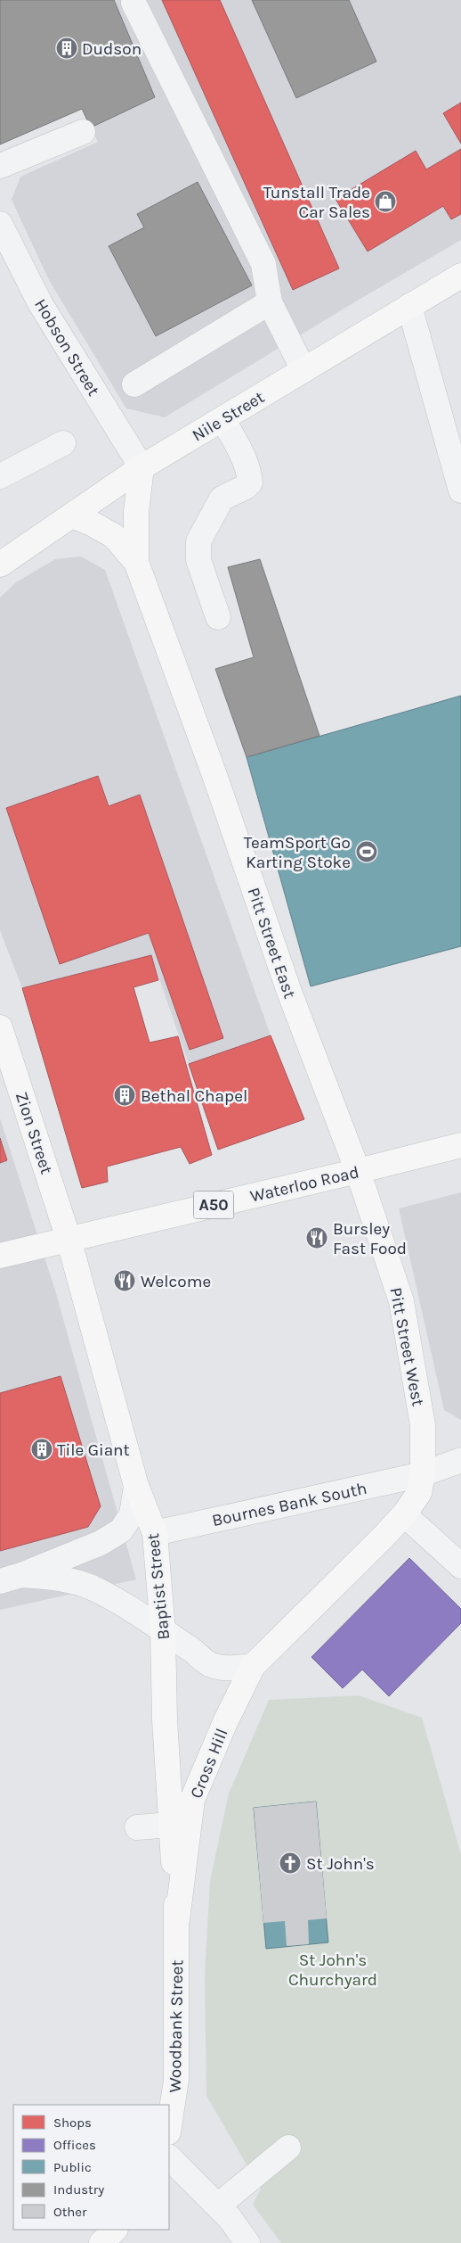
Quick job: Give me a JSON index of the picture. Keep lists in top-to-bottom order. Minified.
{"streets":{"main road":["Nile Street","Pitt Street East","Zion Street","Waterloo Road","A50","Pitt Street West","Baptist Street","Cross Hill","Woodbank Street"],"street":["Hobson Street","Bournes Bank South"]},"crossings":[["Hobson Street","Nile Street"],["Hobson Street","Pitt Street East"],["Nile Street","Pitt Street East"],["Pitt Street East","Waterloo Road"],["Pitt Street East","Pitt Street West"],["Zion Street","Waterloo Road"],["Zion Street","A50"],["Zion Street","Baptist Street"],["Waterloo Road","A50"],["Waterloo Road","Pitt Street West"],["Waterloo Road","Baptist Street"],["A50","Baptist Street"],["Pitt Street West","Bournes Bank South"],["Pitt Street West","Cross Hill"],["Bournes Bank South","Baptist Street"],["Bournes Bank South","Cross Hill"],["Baptist Street","Cross Hill"],["Baptist Street","Woodbank Street"],["Cross Hill","Woodbank Street"]],"parks":["St John's Churchyard"],"places":{"building":["Dudson","Bethal Chapel","Tile Giant"],"shop":["Tunstall Trade Car Sales"],"sports":["TeamSport Go Karting Stoke"],"restaurant":["Bursley Fast Food","Welcome"],"church":["St John's"]},"legend":["Shops","Offices","Public","Industry","Other"]}
